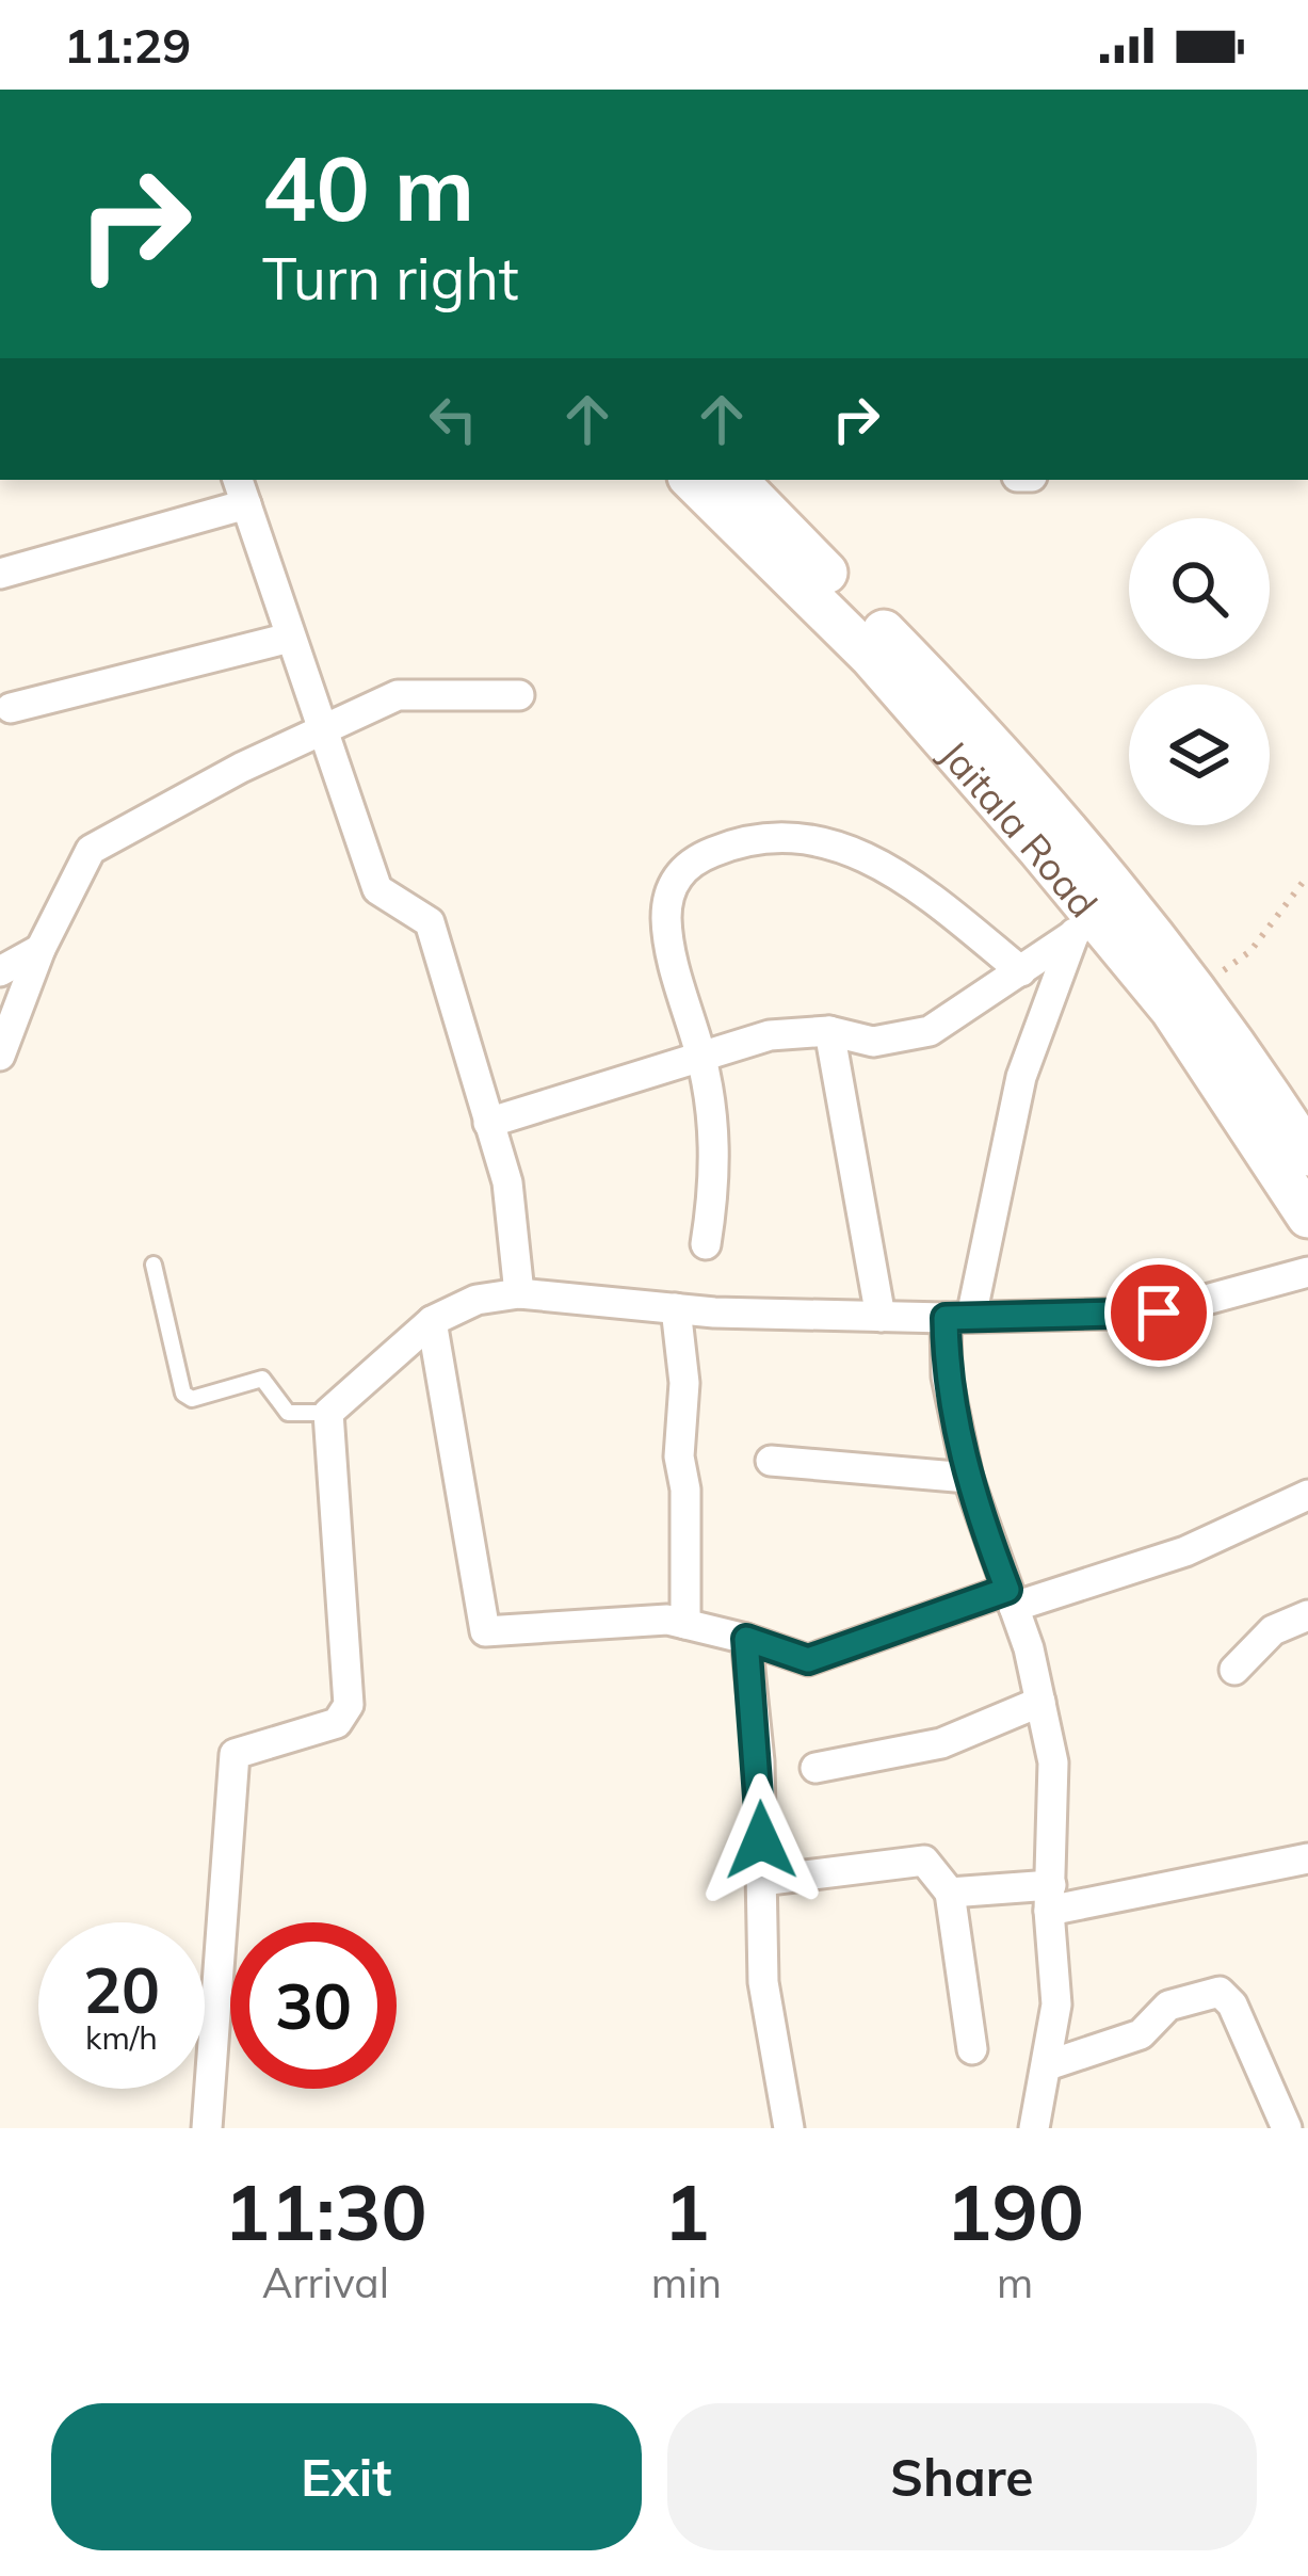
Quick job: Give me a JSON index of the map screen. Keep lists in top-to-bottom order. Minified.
{"streets":{"street":["Jaitala Road"]},"page":{"status":"11:29","turn":["40 m","Turn right"],"speed":"20 km/h","limit":"30","eta":["11:30","Arrival","1","min","190","m"],"buttons":["Exit","Share"]}}
